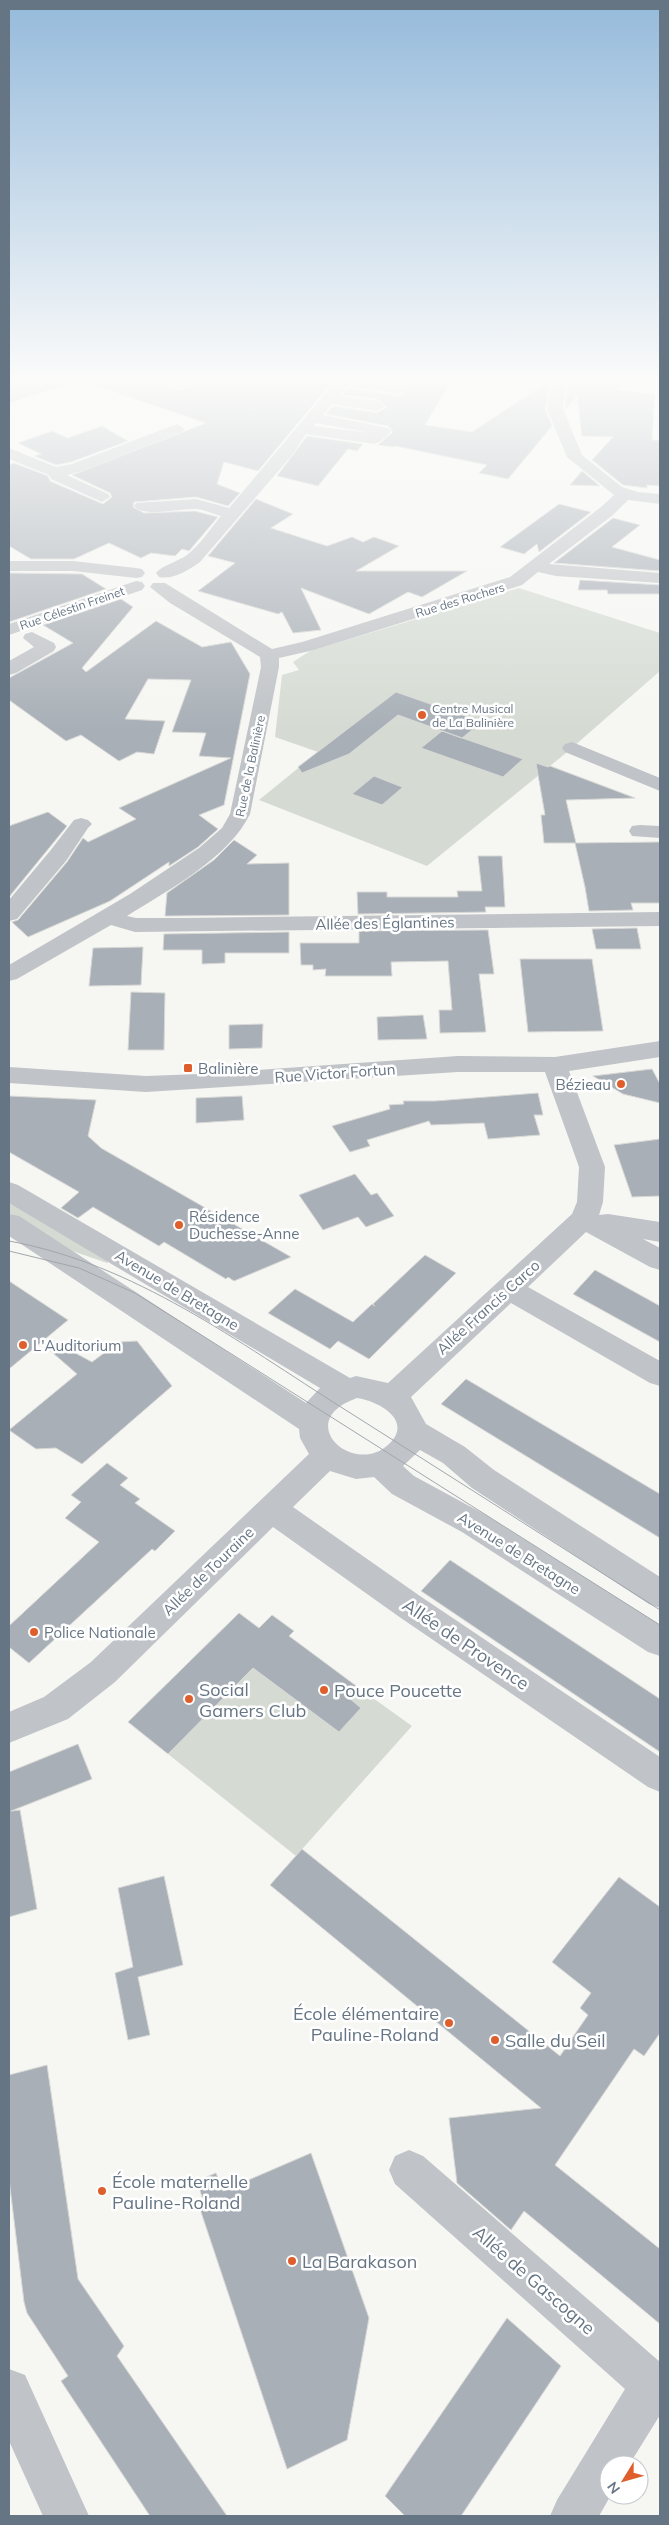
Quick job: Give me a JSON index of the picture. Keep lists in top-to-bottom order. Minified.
{"streets":{"street":["Rue des Rochers","Rue Célestin Freinet","Rue de la Balinière","Allée des Églantines","Rue Victor Fortun","Avenue de Bretagne","Allée Francis Carco","Allée de Touraine","Allée de Provence","Allée de Gascogne"]},"crossings":[["Rue des Rochers","Rue de la Balinière"],["Rue de la Balinière","Allée des Églantines"],["Avenue de Bretagne","Allée Francis Carco"],["Avenue de Bretagne","Allée de Touraine"],["Allée Francis Carco","Allée de Touraine"],["Allée de Touraine","Allée de Provence"]],"places":{"other":["Centre Musical de La Balinière","Bézieau","Résidence Duchesse-Anne","L'Auditorium","Police Nationale","Pouce Poucette","Social Gamers Club","École élémentaire Pauline-Roland","Salle du Seil","École maternelle Pauline-Roland","La Barakason"],"transit":["Balinière"]},"north":"bottom left"}
